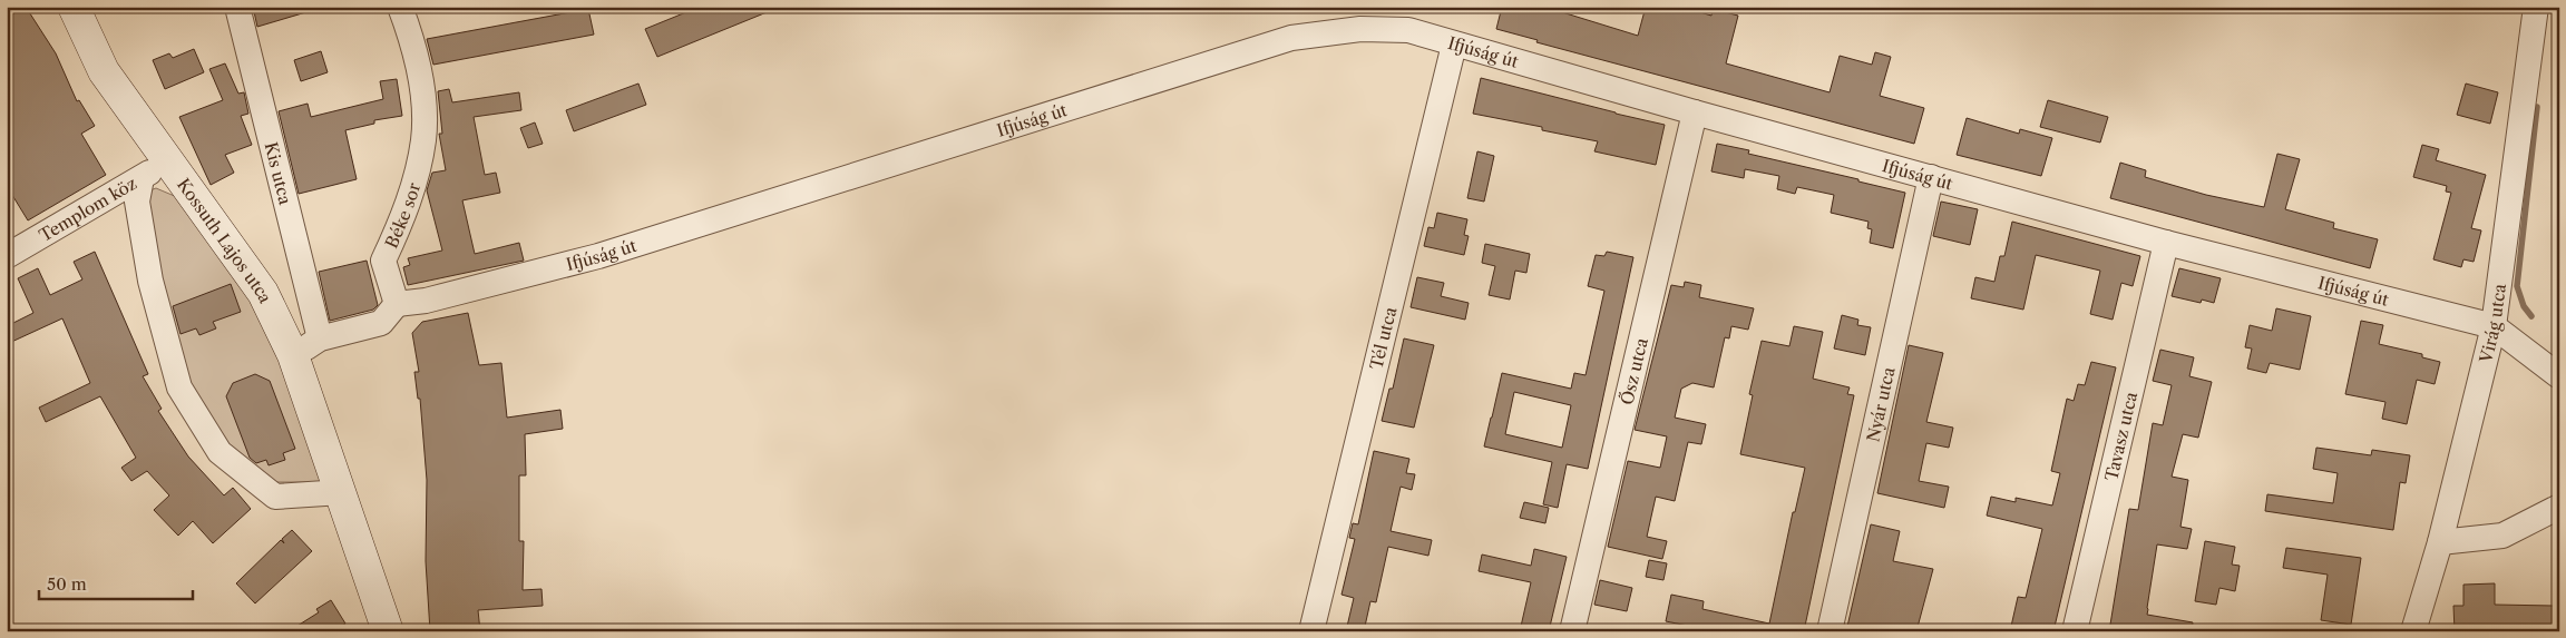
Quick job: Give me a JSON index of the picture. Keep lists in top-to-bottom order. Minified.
{"streets":{"street":["Ifjúság út","Kis utca","Templom köz","Béke sor","Kossuth Lajos utca","Virág utca","Tél utca","Ősz utca","Nyár utca","Tavasz utca"]},"crossings":[["Ifjúság út","Béke sor"],["Ifjúság út","Virág utca"],["Ifjúság út","Tél utca"],["Ifjúság út","Ősz utca"],["Ifjúság út","Nyár utca"],["Ifjúság út","Tavasz utca"],["Templom köz","Kossuth Lajos utca"]],"scale_bar":"50 m"}
